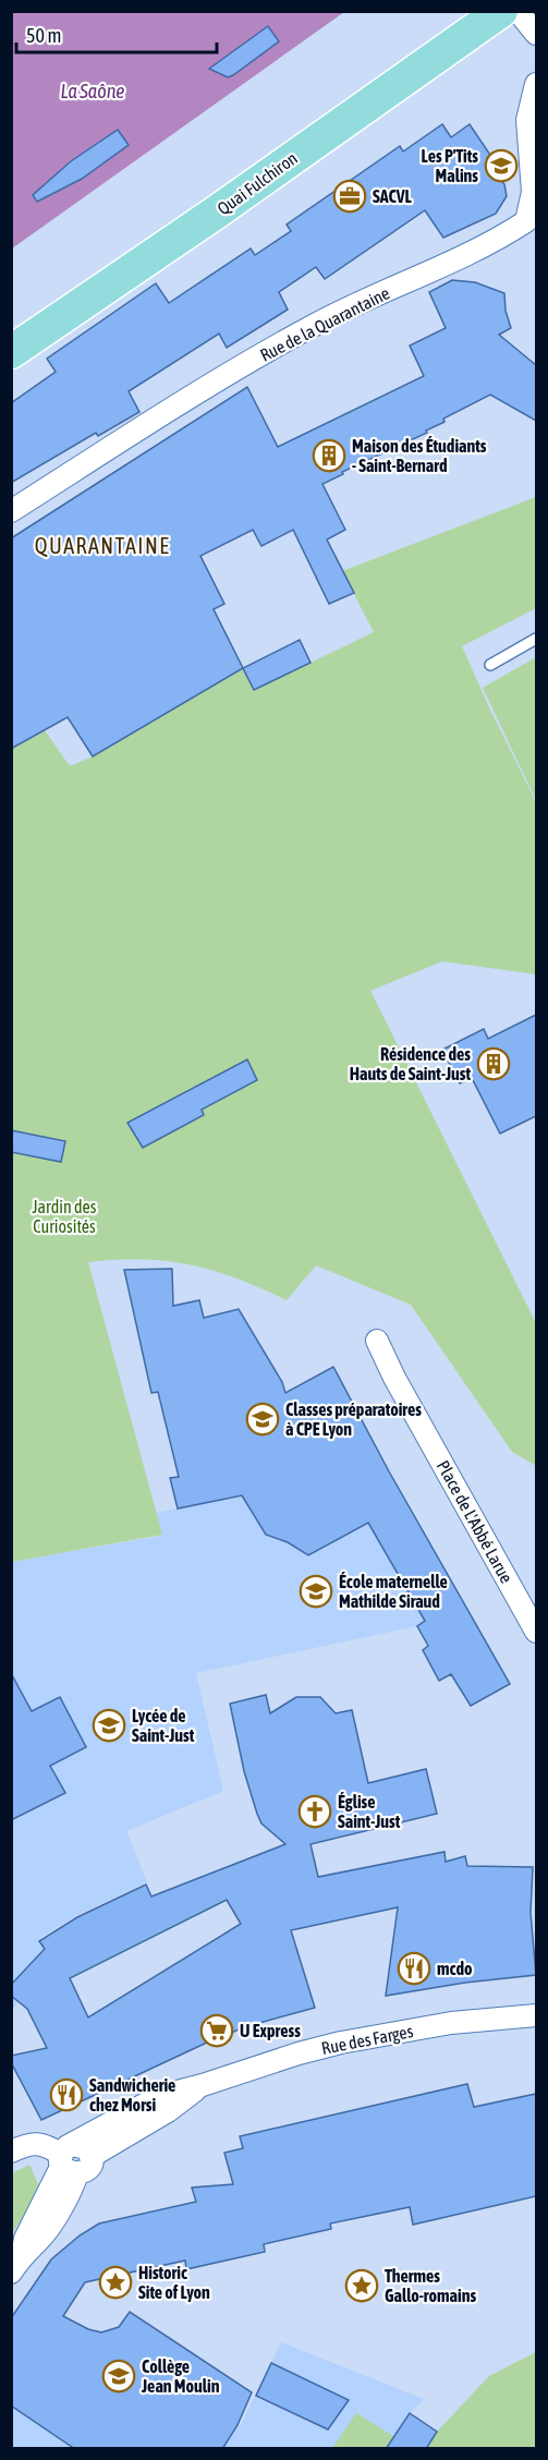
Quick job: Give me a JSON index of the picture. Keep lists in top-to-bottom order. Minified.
{"streets":{"main road":["Quai Fulchiron"],"street":["Rue de la Quarantaine","Place de L'Abbé Larue","Rue des Farges"]},"districts":["QUARANTAINE"],"water":["La Saône"],"parks":["Jardin des Curiosités"],"places":{"school or university":["Les P'Tits Malins","Classes préparatoires à CPE Lyon","École maternelle Mathilde Siraud","Lycée de Saint-Just","Collège Jean Moulin"],"office":["SACVL"],"building":["Maison des Étudiants - Saint-Bernard","Résidence des Hauts de Saint-Just"],"church":["Église Saint-Just"],"restaurant":["mcdo","Sandwicherie chez Morsi"],"supermarket":["U Express"],"place":["Historic Site of Lyon","Thermes Gallo-romains"]},"scale_bar":"50 m"}
